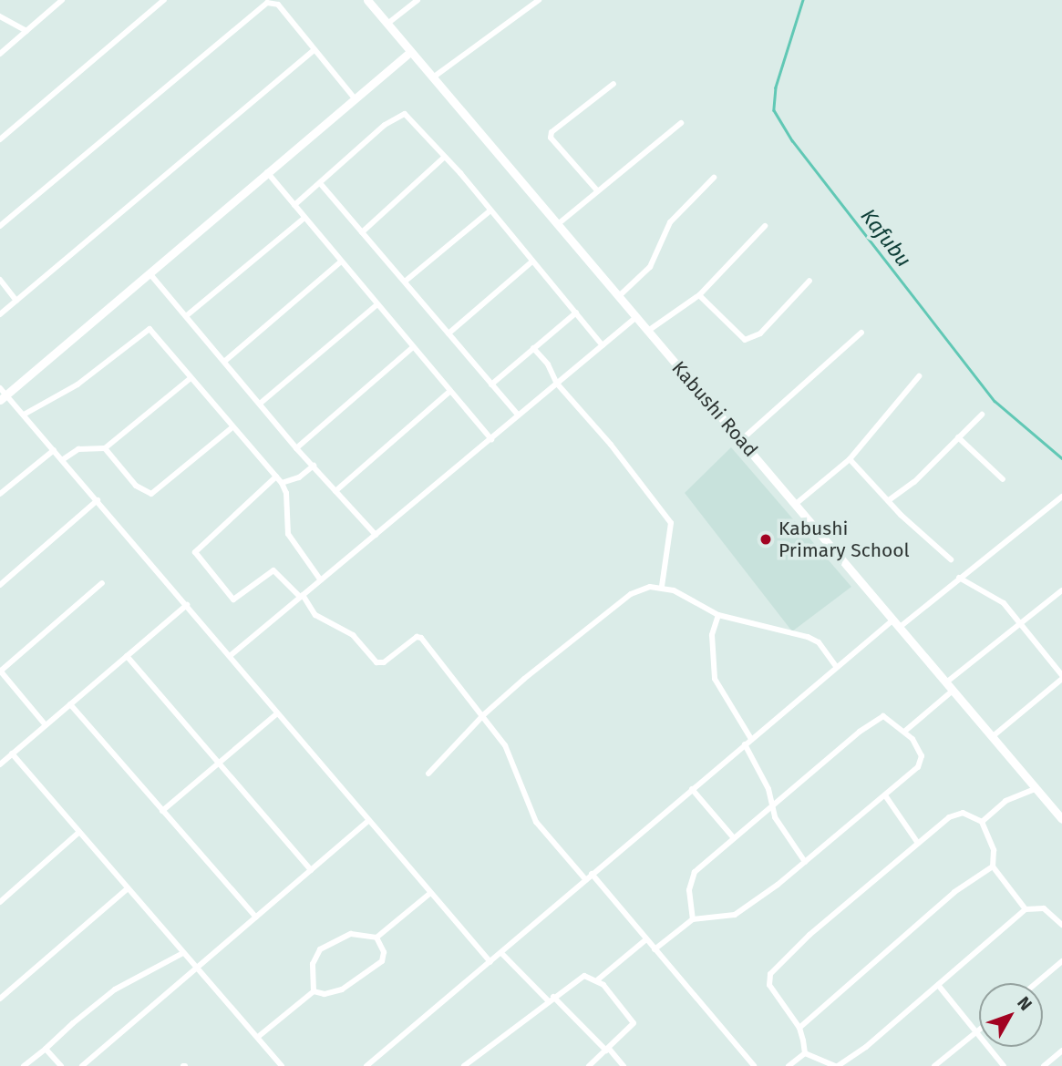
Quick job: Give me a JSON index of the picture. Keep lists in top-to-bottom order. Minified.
{"streets":{"main road":["Kabushi Road"]},"water":["Kafubu"],"places":["Kabushi Primary School"],"north":"top right"}
